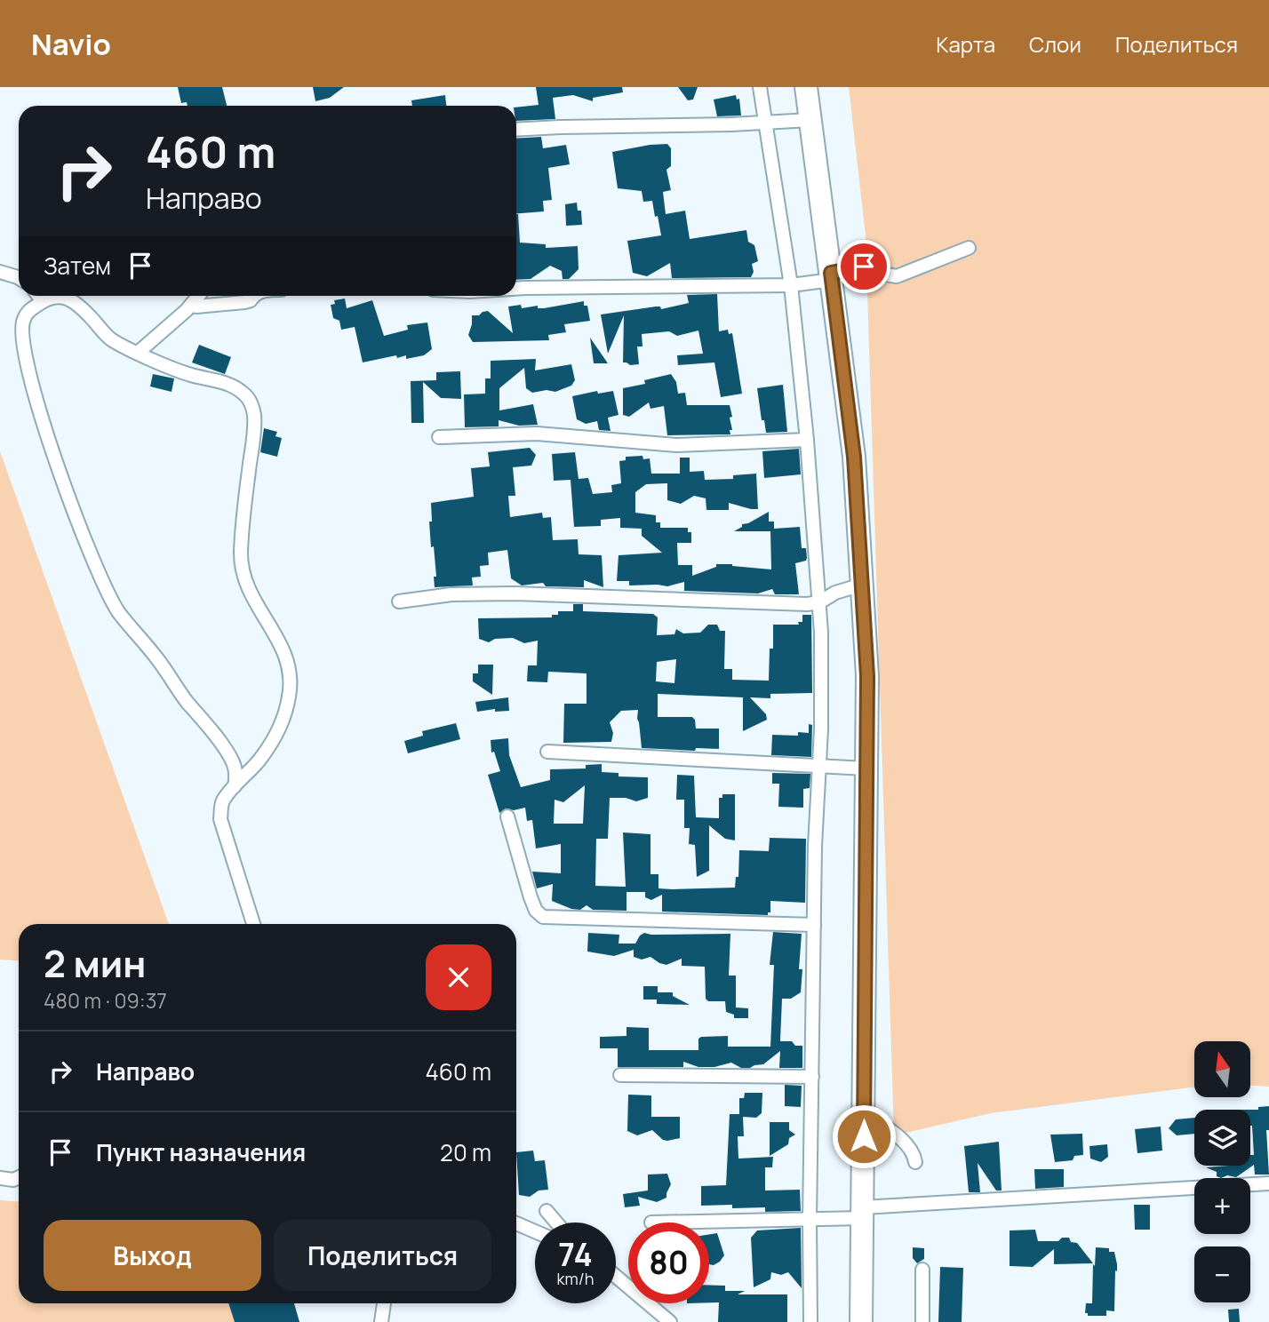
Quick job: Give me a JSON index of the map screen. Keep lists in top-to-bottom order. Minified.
{"north":"top","page":{"header":"Navio","nav":["Карта","Слои","Поделиться"],"turn":["460 m","Направо"],"then":"Затем","heading":["2 мин","480 m · 09:37"],"list":[{"name":"Направо","value":"460 m"},{"name":"Пункт назначения","value":"20 m"}],"map_buttons":["+","−"],"buttons":["Выход","Поделиться"],"speed":"74 km/h","limit":"80"}}
